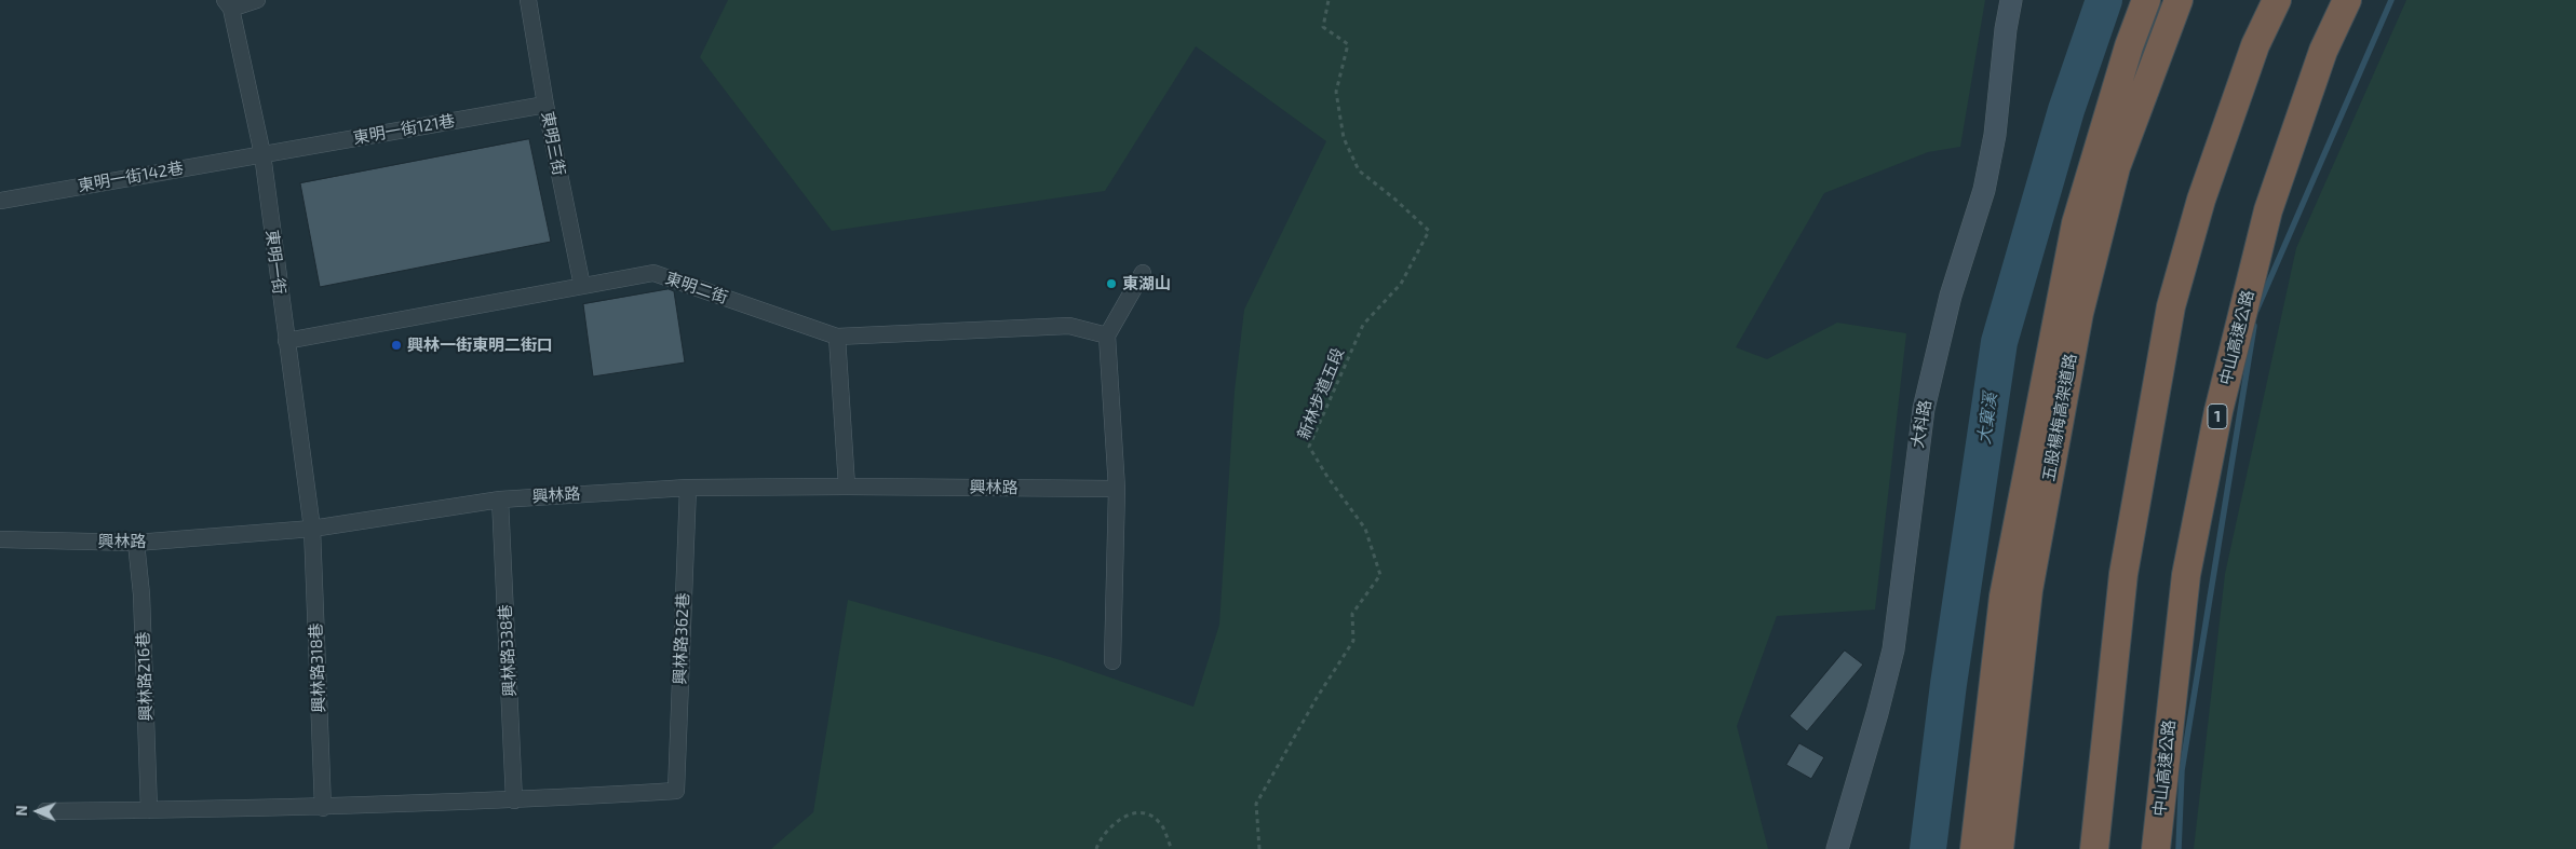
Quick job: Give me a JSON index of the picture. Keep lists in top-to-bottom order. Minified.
{"streets":{"highway":["中山高速公路","1","五股楊梅高架道路"],"street":["東明一街121巷","東明三街","東明一街142巷","東明一街","東明二街","大科路","興林路","興林路362巷","興林路338巷","興林路318巷","興林路216巷"],"path":["新林步道五段"]},"crossings":[["東明一街121巷","東明三街"],["東明一街121巷","東明一街142巷"],["東明一街121巷","東明一街"],["東明三街","東明二街"],["東明一街142巷","東明一街"],["東明一街","東明二街"],["東明一街","興林路"],["東明一街","興林路318巷"],["興林路","興林路362巷"],["興林路","興林路338巷"],["興林路","興林路318巷"],["興林路","興林路216巷"],["興林路362巷","興林路338巷"]],"water":["大窠溪"],"places":["東湖山","興林一街東明二街口"],"north":"left"}
